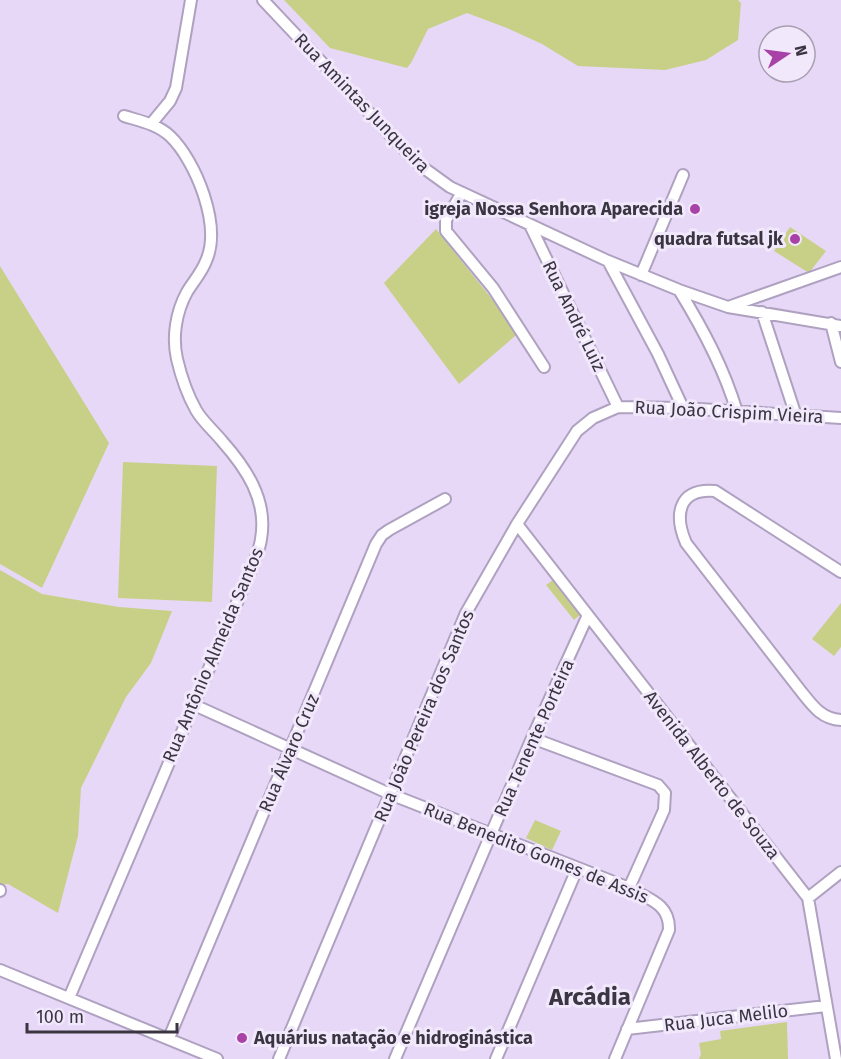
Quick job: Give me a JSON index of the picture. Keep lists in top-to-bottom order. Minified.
{"streets":{"street":["Rua Amintas Junqueira","Rua André Luiz","Rua João Crispim Vieira","Rua Antônio Almeida Santos","Rua João Pereira dos Santos","Rua Tenente Porteira","Rua Álvaro Cruz","Avenida Alberto de Souza","Rua Benedito Gomes de Assis","Rua Juca Melilo"]},"crossings":[["Rua Amintas Junqueira","Rua André Luiz"],["Rua André Luiz","Rua João Crispim Vieira"],["Rua André Luiz","Rua João Pereira dos Santos"],["Rua João Crispim Vieira","Rua João Pereira dos Santos"],["Rua Antônio Almeida Santos","Rua Benedito Gomes de Assis"],["Rua João Pereira dos Santos","Avenida Alberto de Souza"],["Rua João Pereira dos Santos","Rua Benedito Gomes de Assis"],["Rua Tenente Porteira","Avenida Alberto de Souza"],["Rua Tenente Porteira","Rua Benedito Gomes de Assis"],["Rua Álvaro Cruz","Rua Benedito Gomes de Assis"],["Avenida Alberto de Souza","Rua Juca Melilo"],["Rua Benedito Gomes de Assis","Rua Juca Melilo"]],"districts":["Arcádia"],"places":["igreja Nossa Senhora Aparecida","quadra futsal jk","Aquárius natação e hidroginástica"],"scale_bar":"100 m","north":"right"}
